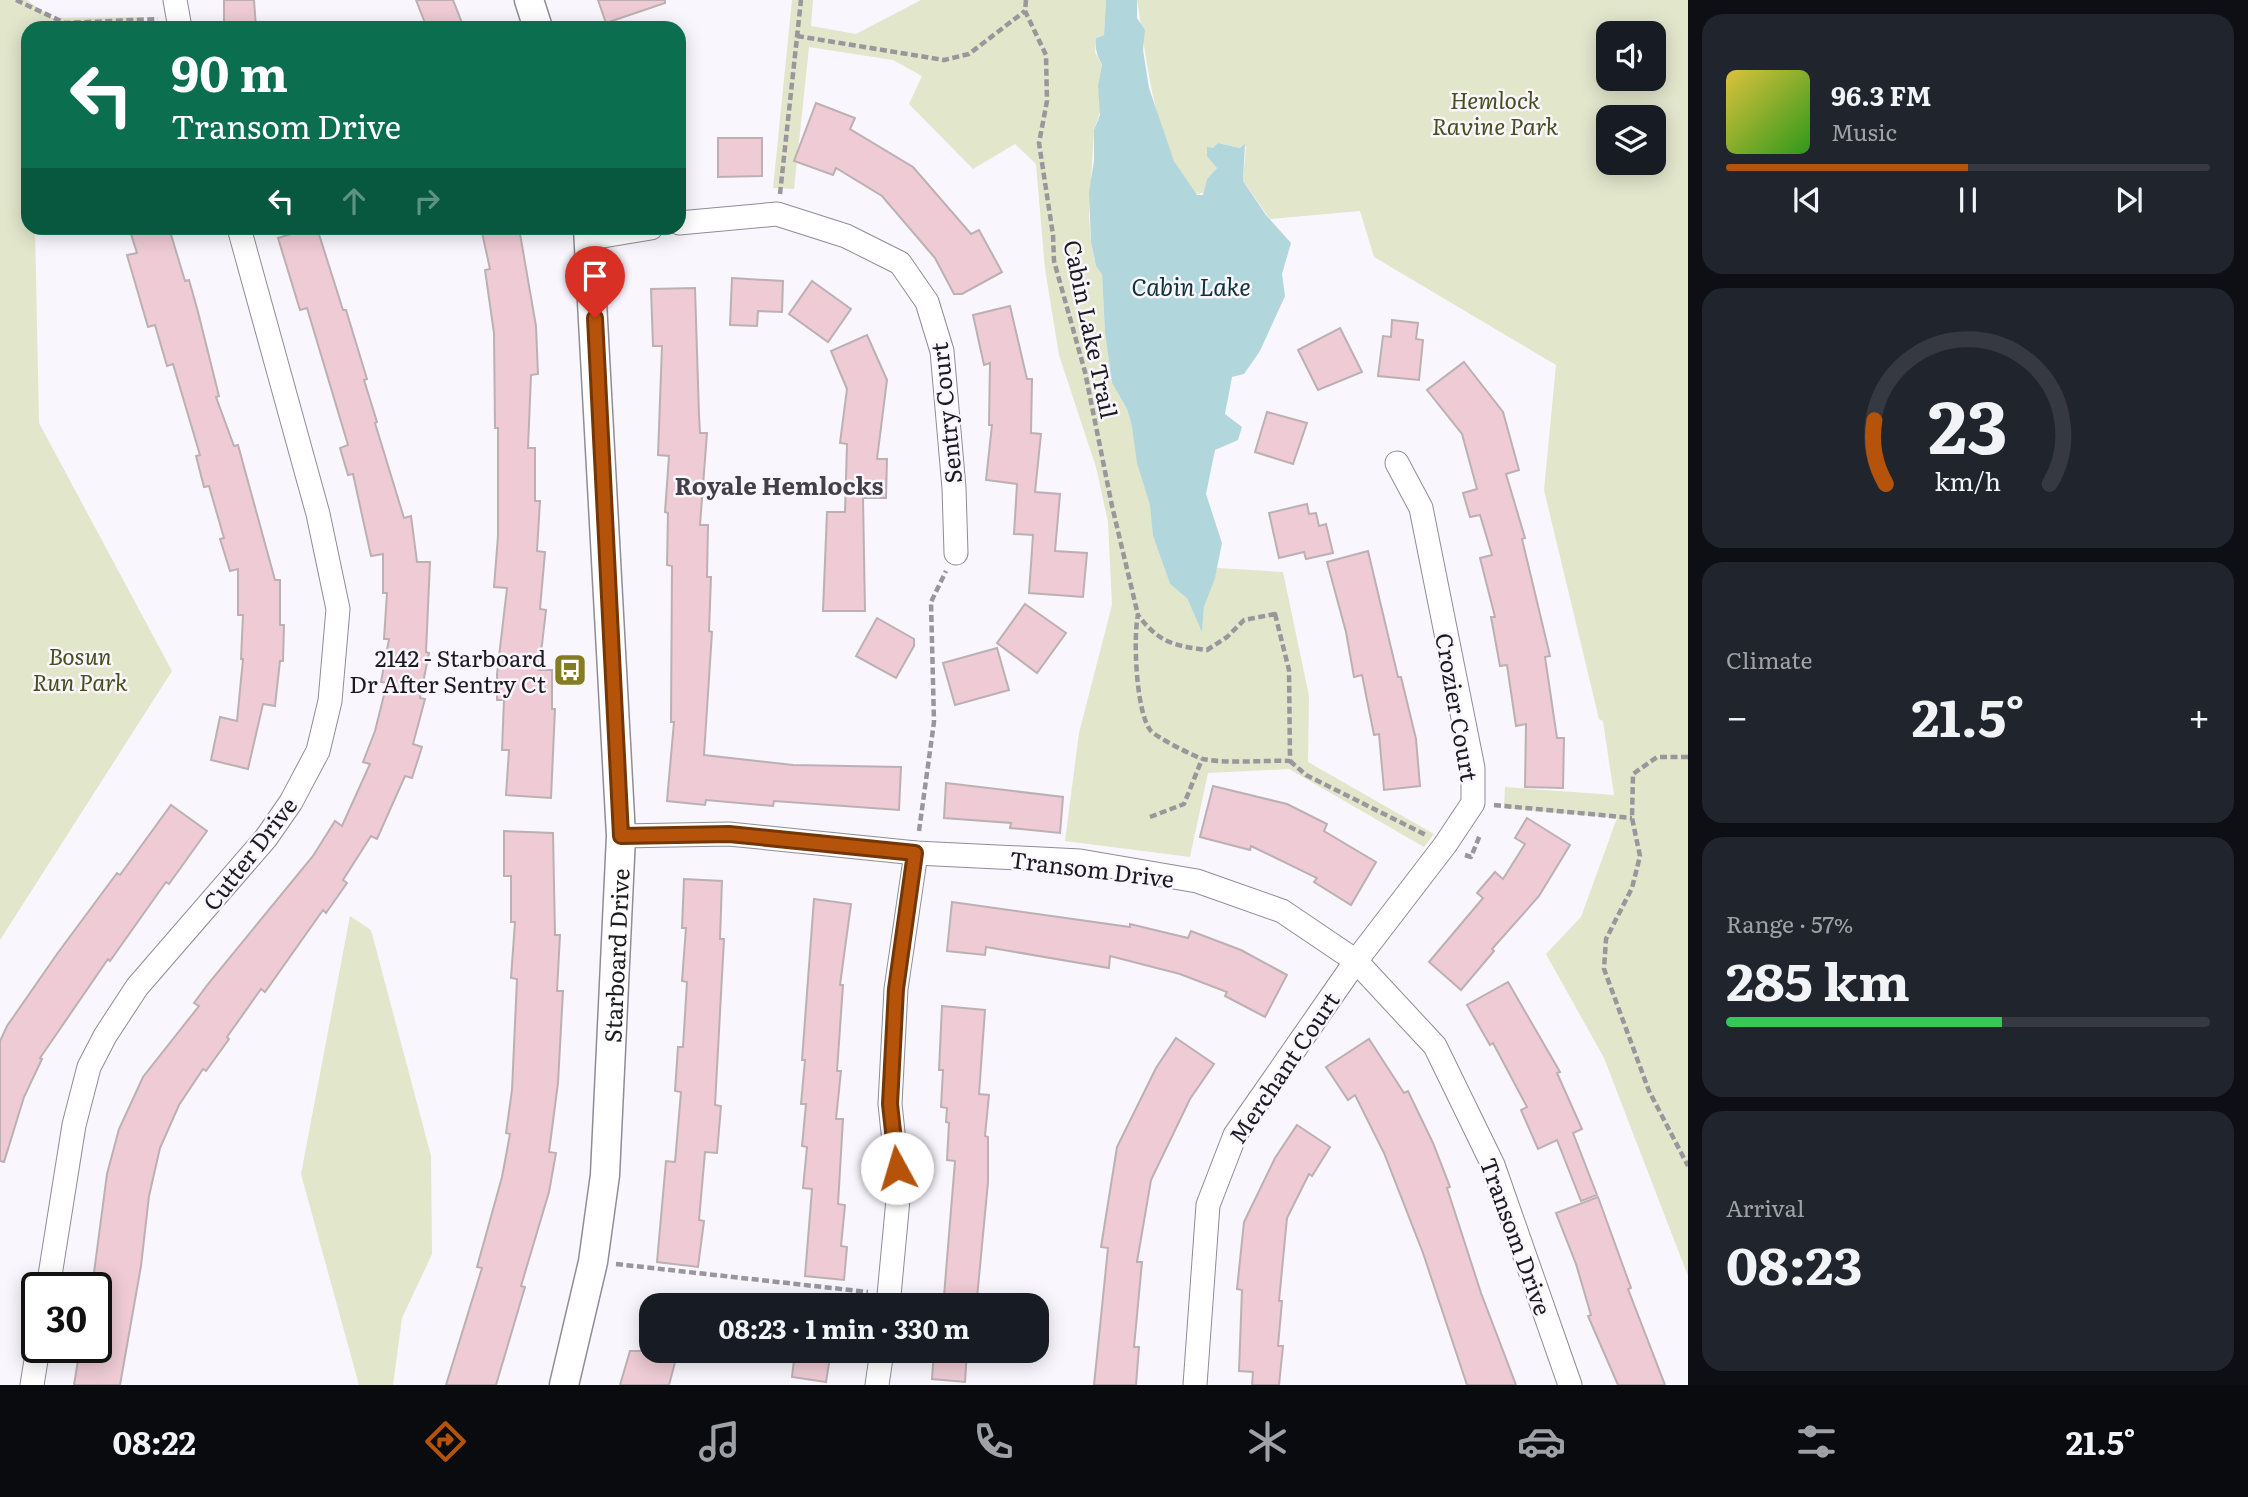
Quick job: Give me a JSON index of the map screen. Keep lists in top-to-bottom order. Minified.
{"streets":{"street":["Sentry Court","Crozier Court","Cutter Drive","Transom Drive","Starboard Drive","Merchant Court"],"path":["Cabin Lake Trail"]},"crossings":[["Crozier Court","Transom Drive"],["Crozier Court","Merchant Court"],["Transom Drive","Starboard Drive"],["Transom Drive","Merchant Court"]],"districts":["Royale Hemlocks"],"water":["Cabin Lake"],"parks":["Hemlock Ravine Park","Bosun Run Park"],"places":{"bus stop":["2142 - Starboard Dr After Sentry Ct"]},"page":{"turn":["90 m","Transom Drive"],"song":["96.3 FM","Music"],"tile":["Climate",["Range · 57%","285 km"],["Arrival","08:23"]],"heat":["−","21.5°","+"],"limit":"30","trip":"08:23 · 1 min · 330 m","tabs":["08:22","21.5°"],"gauge":["23","km/h"]}}
